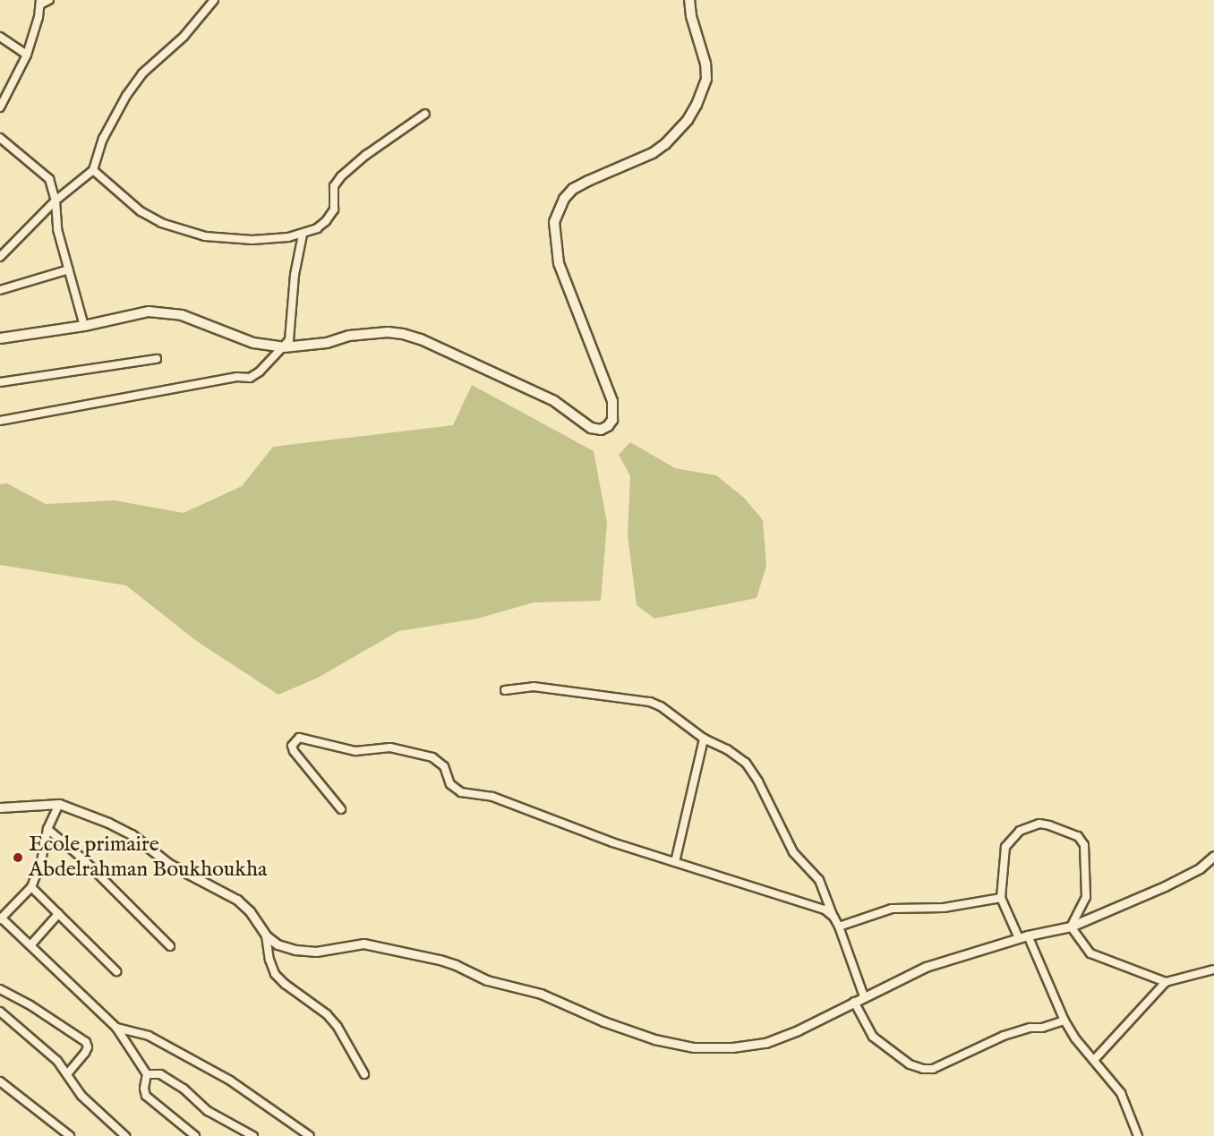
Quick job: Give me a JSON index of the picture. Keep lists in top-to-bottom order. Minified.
{"places":["Ecole primaire Abdelrahman Boukhoukha"]}
